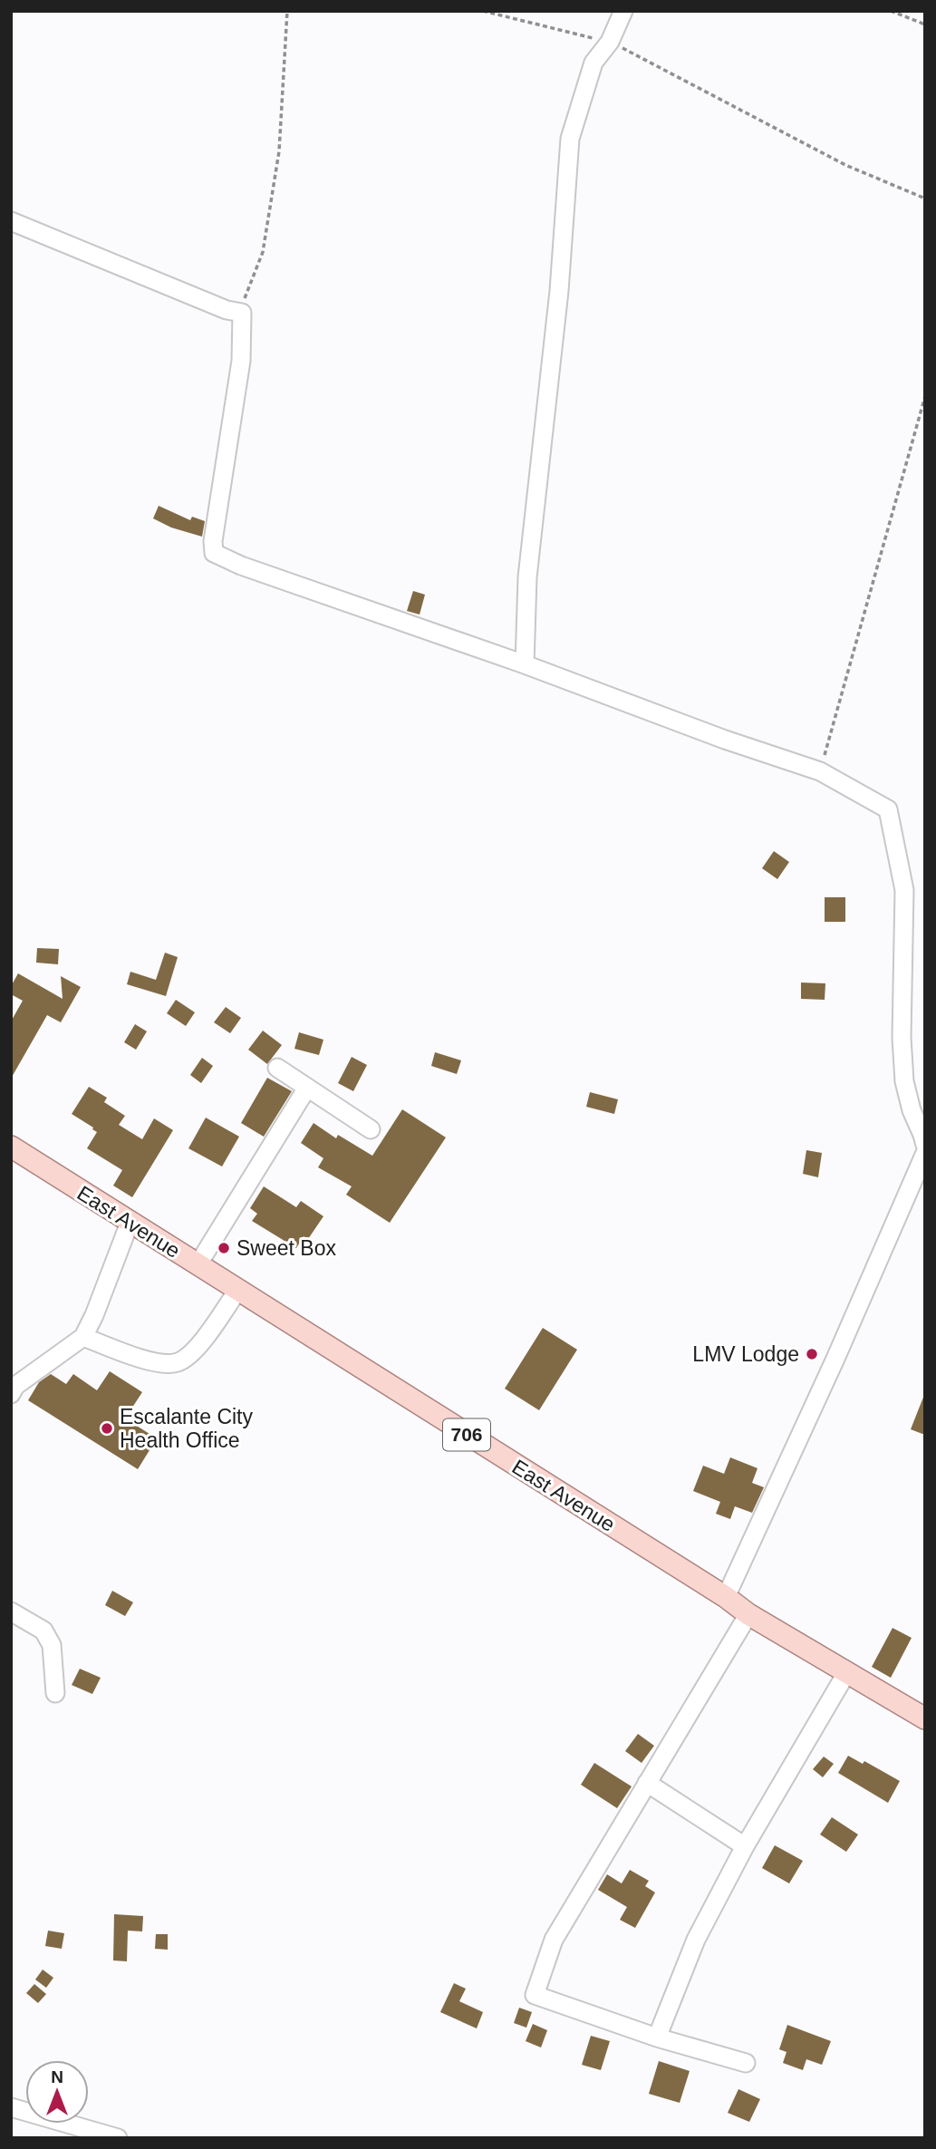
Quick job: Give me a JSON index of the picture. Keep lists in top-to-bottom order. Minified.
{"streets":{"main road":["East Avenue","706"]},"places":["Sweet Box","LMV Lodge","Escalante City Health Office"],"north":"top"}
